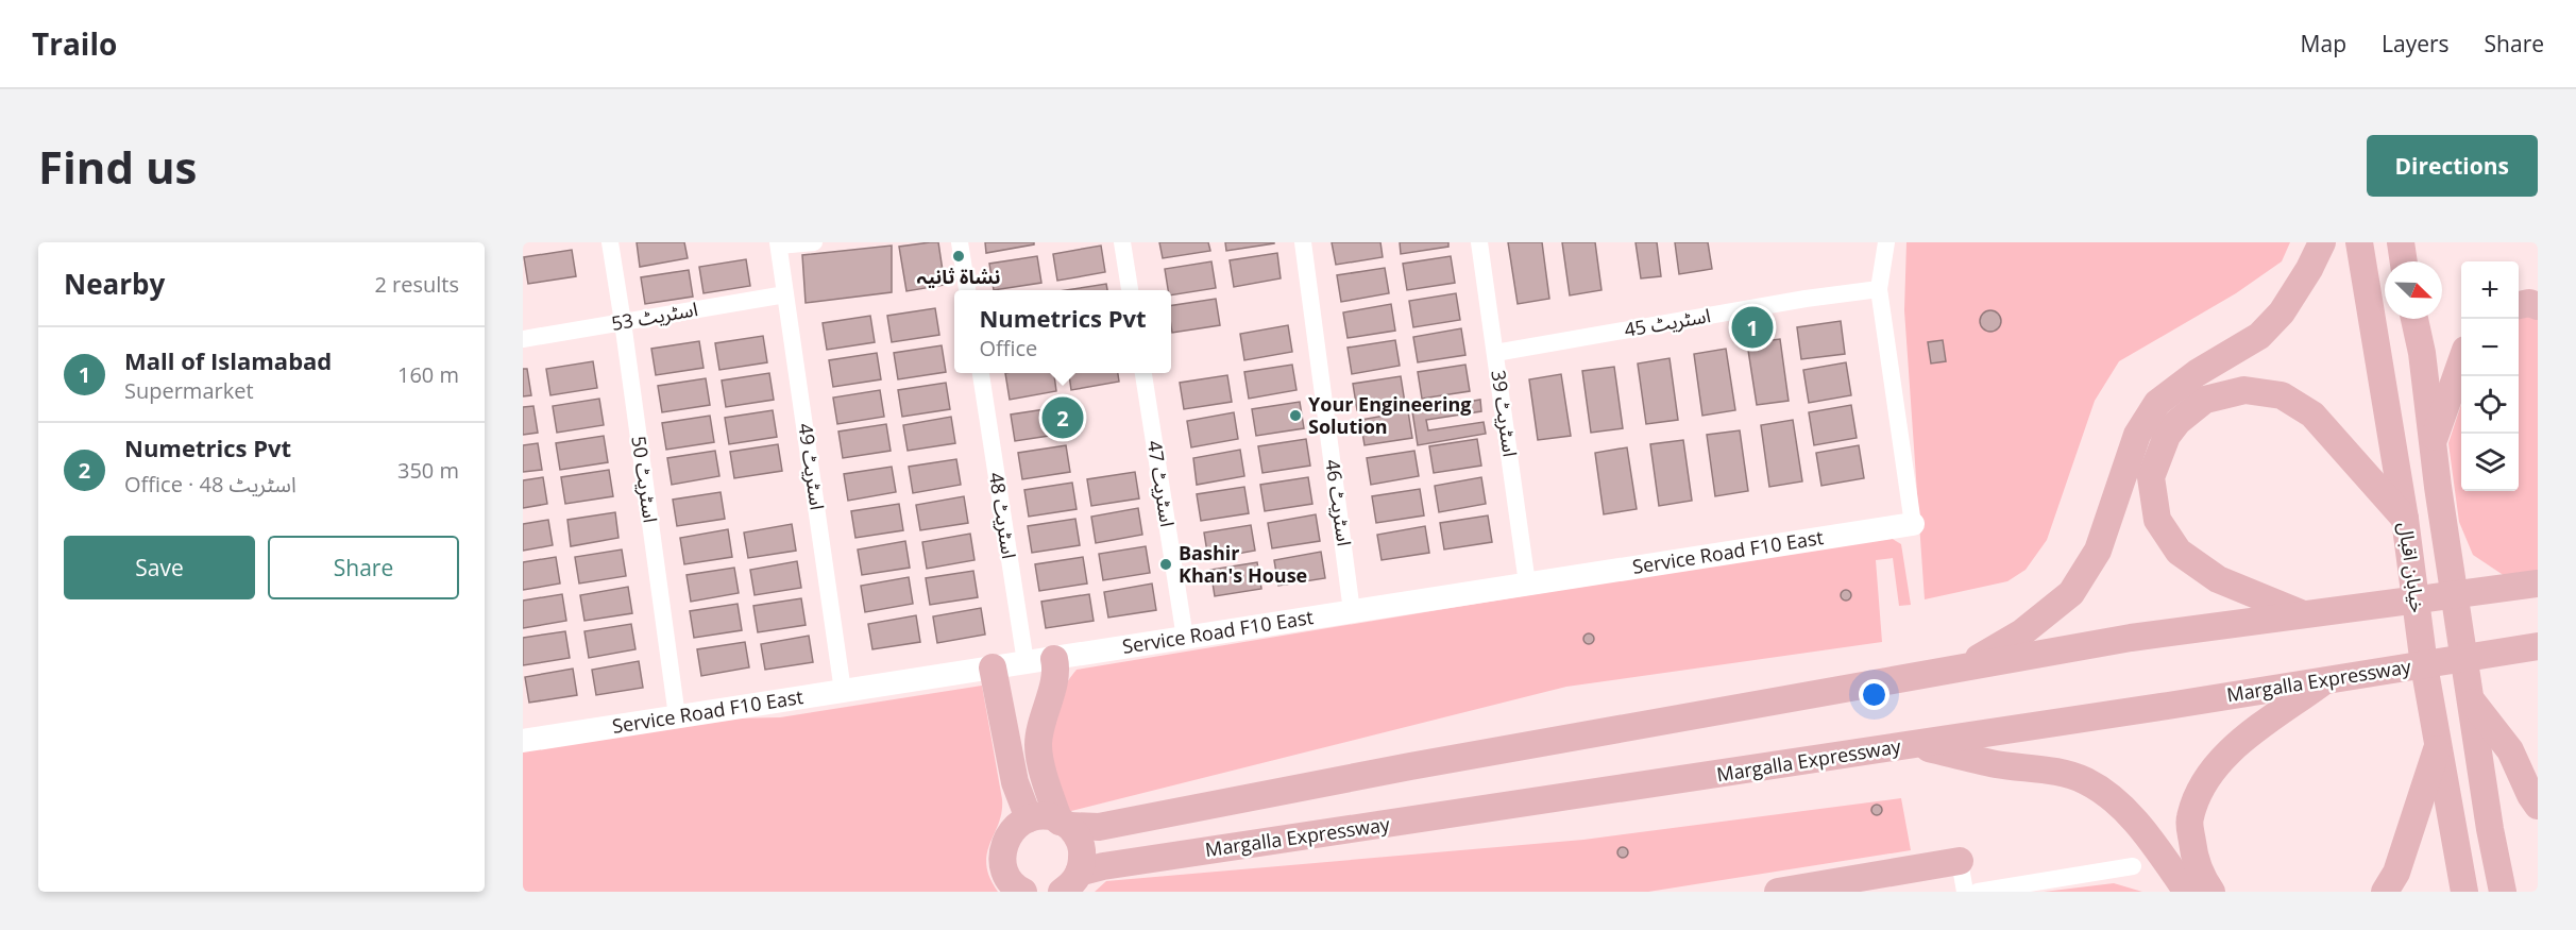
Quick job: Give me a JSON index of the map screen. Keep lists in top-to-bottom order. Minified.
{"streets":{"main road":["خیابان اقبال","Margalla Expressway"],"street":["اسٹریٹ 53","اسٹریٹ 45","اسٹریٹ 39","اسٹریٹ 49","اسٹریٹ 50","اسٹریٹ 47","اسٹریٹ 46","اسٹریٹ 48","Service Road F10 East"]},"crossings":[["اسٹریٹ 53","اسٹریٹ 49"],["اسٹریٹ 53","اسٹریٹ 50"],["اسٹریٹ 45","اسٹریٹ 39"],["اسٹریٹ 39","Service Road F10 East"],["اسٹریٹ 49","Service Road F10 East"],["اسٹریٹ 50","Service Road F10 East"],["اسٹریٹ 47","Service Road F10 East"],["اسٹریٹ 46","Service Road F10 East"],["اسٹریٹ 48","Service Road F10 East"]],"places":["نشاۃ ثانیہ","Your Engineering Solution","Bashir Khan's House"],"north":"bottom right","page":{"header":"Trailo","nav":["Map","Layers","Share"],"buttons":["Directions",["Save","Share"]],"title":"Find us","heading":["Nearby","2 results"],"map_buttons":["+","−"],"popup":["Numetrics Pvt","Office"],"pins":["1","2"],"list":[{"mark":"1","name":"Mall of Islamabad","note":"Supermarket","value":"160 m"},{"mark":"2","name":"Numetrics Pvt","note":"Office · اسٹریٹ 48","value":"350 m"}]}}
